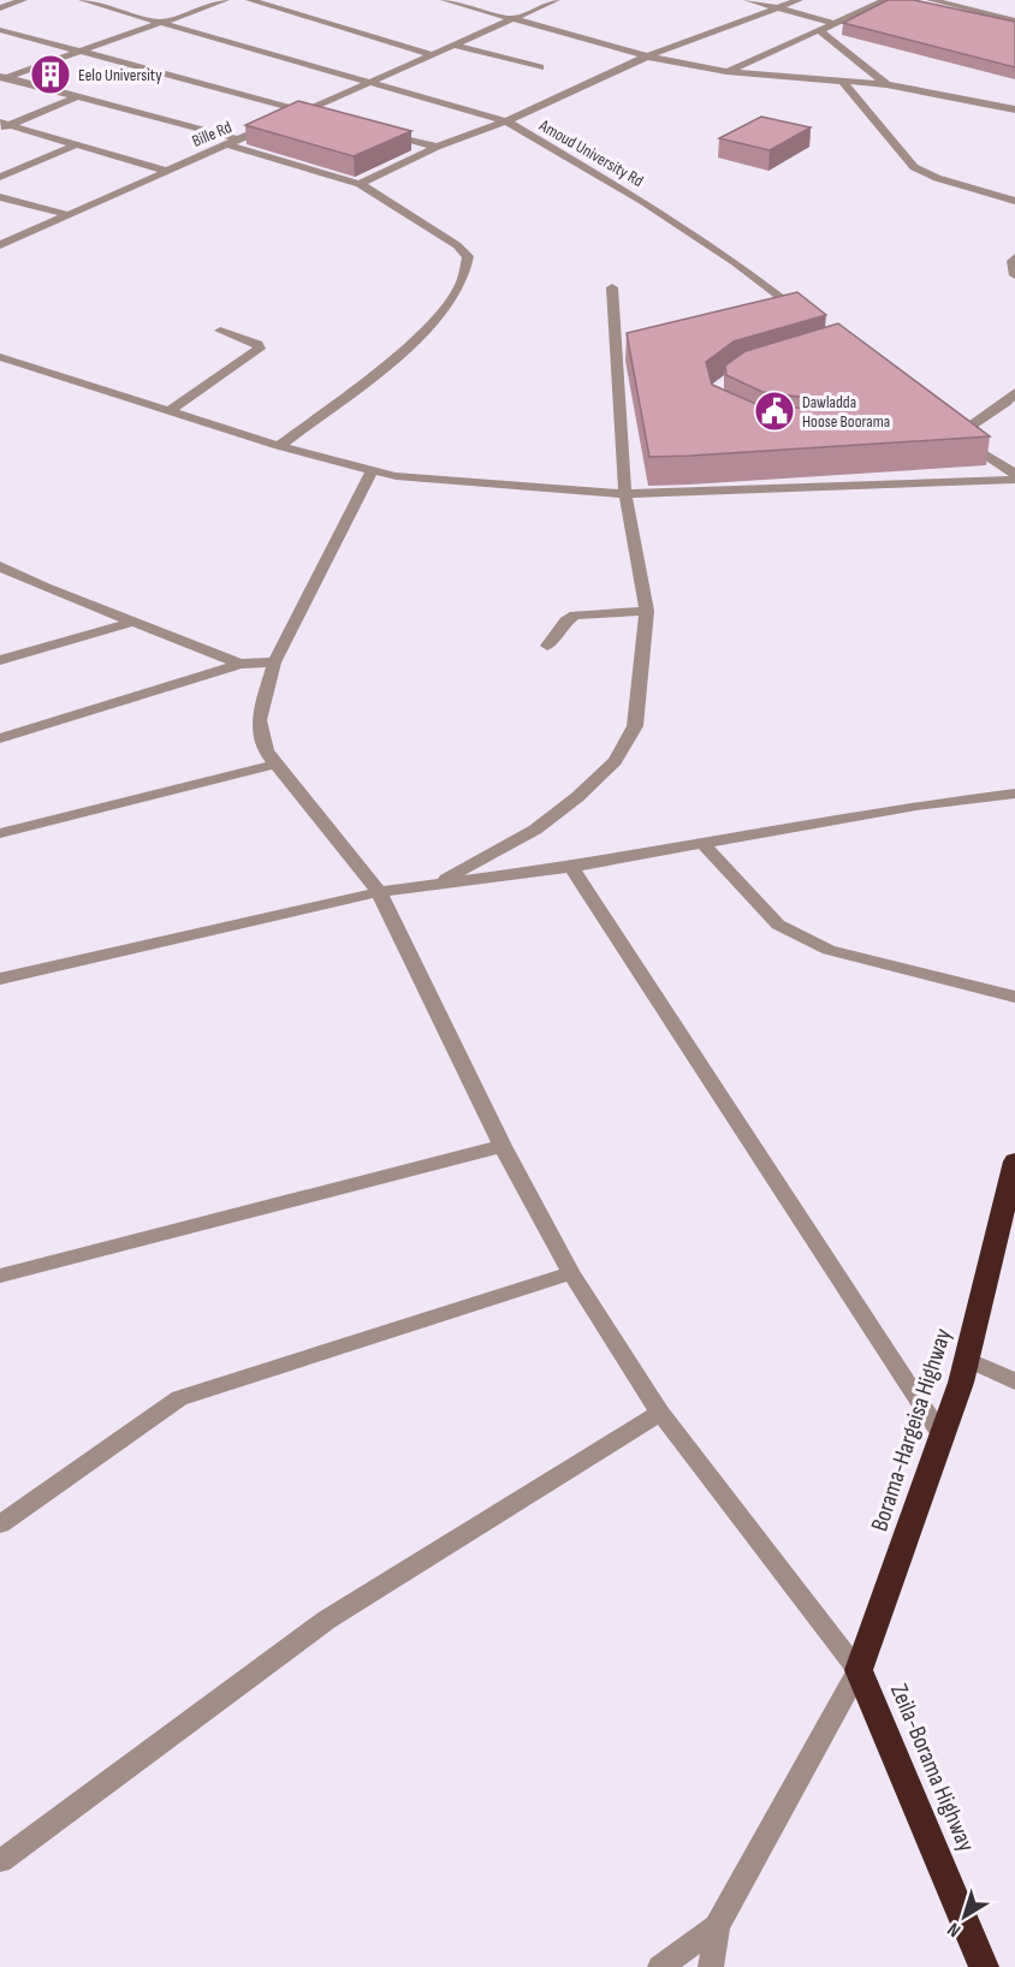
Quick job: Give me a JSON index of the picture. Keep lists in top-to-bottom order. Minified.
{"streets":{"highway":["Borama-Hargeisa Highway","Zeila-Borama Highway"],"street":["Bille Rd","Amoud University Rd"]},"crossings":[["Bille Rd","Amoud University Rd"],["Borama-Hargeisa Highway","Zeila-Borama Highway"]],"places":{"building":["Eelo University"],"public building":["Dawladda Hoose Boorama"]},"north":"bottom left"}
